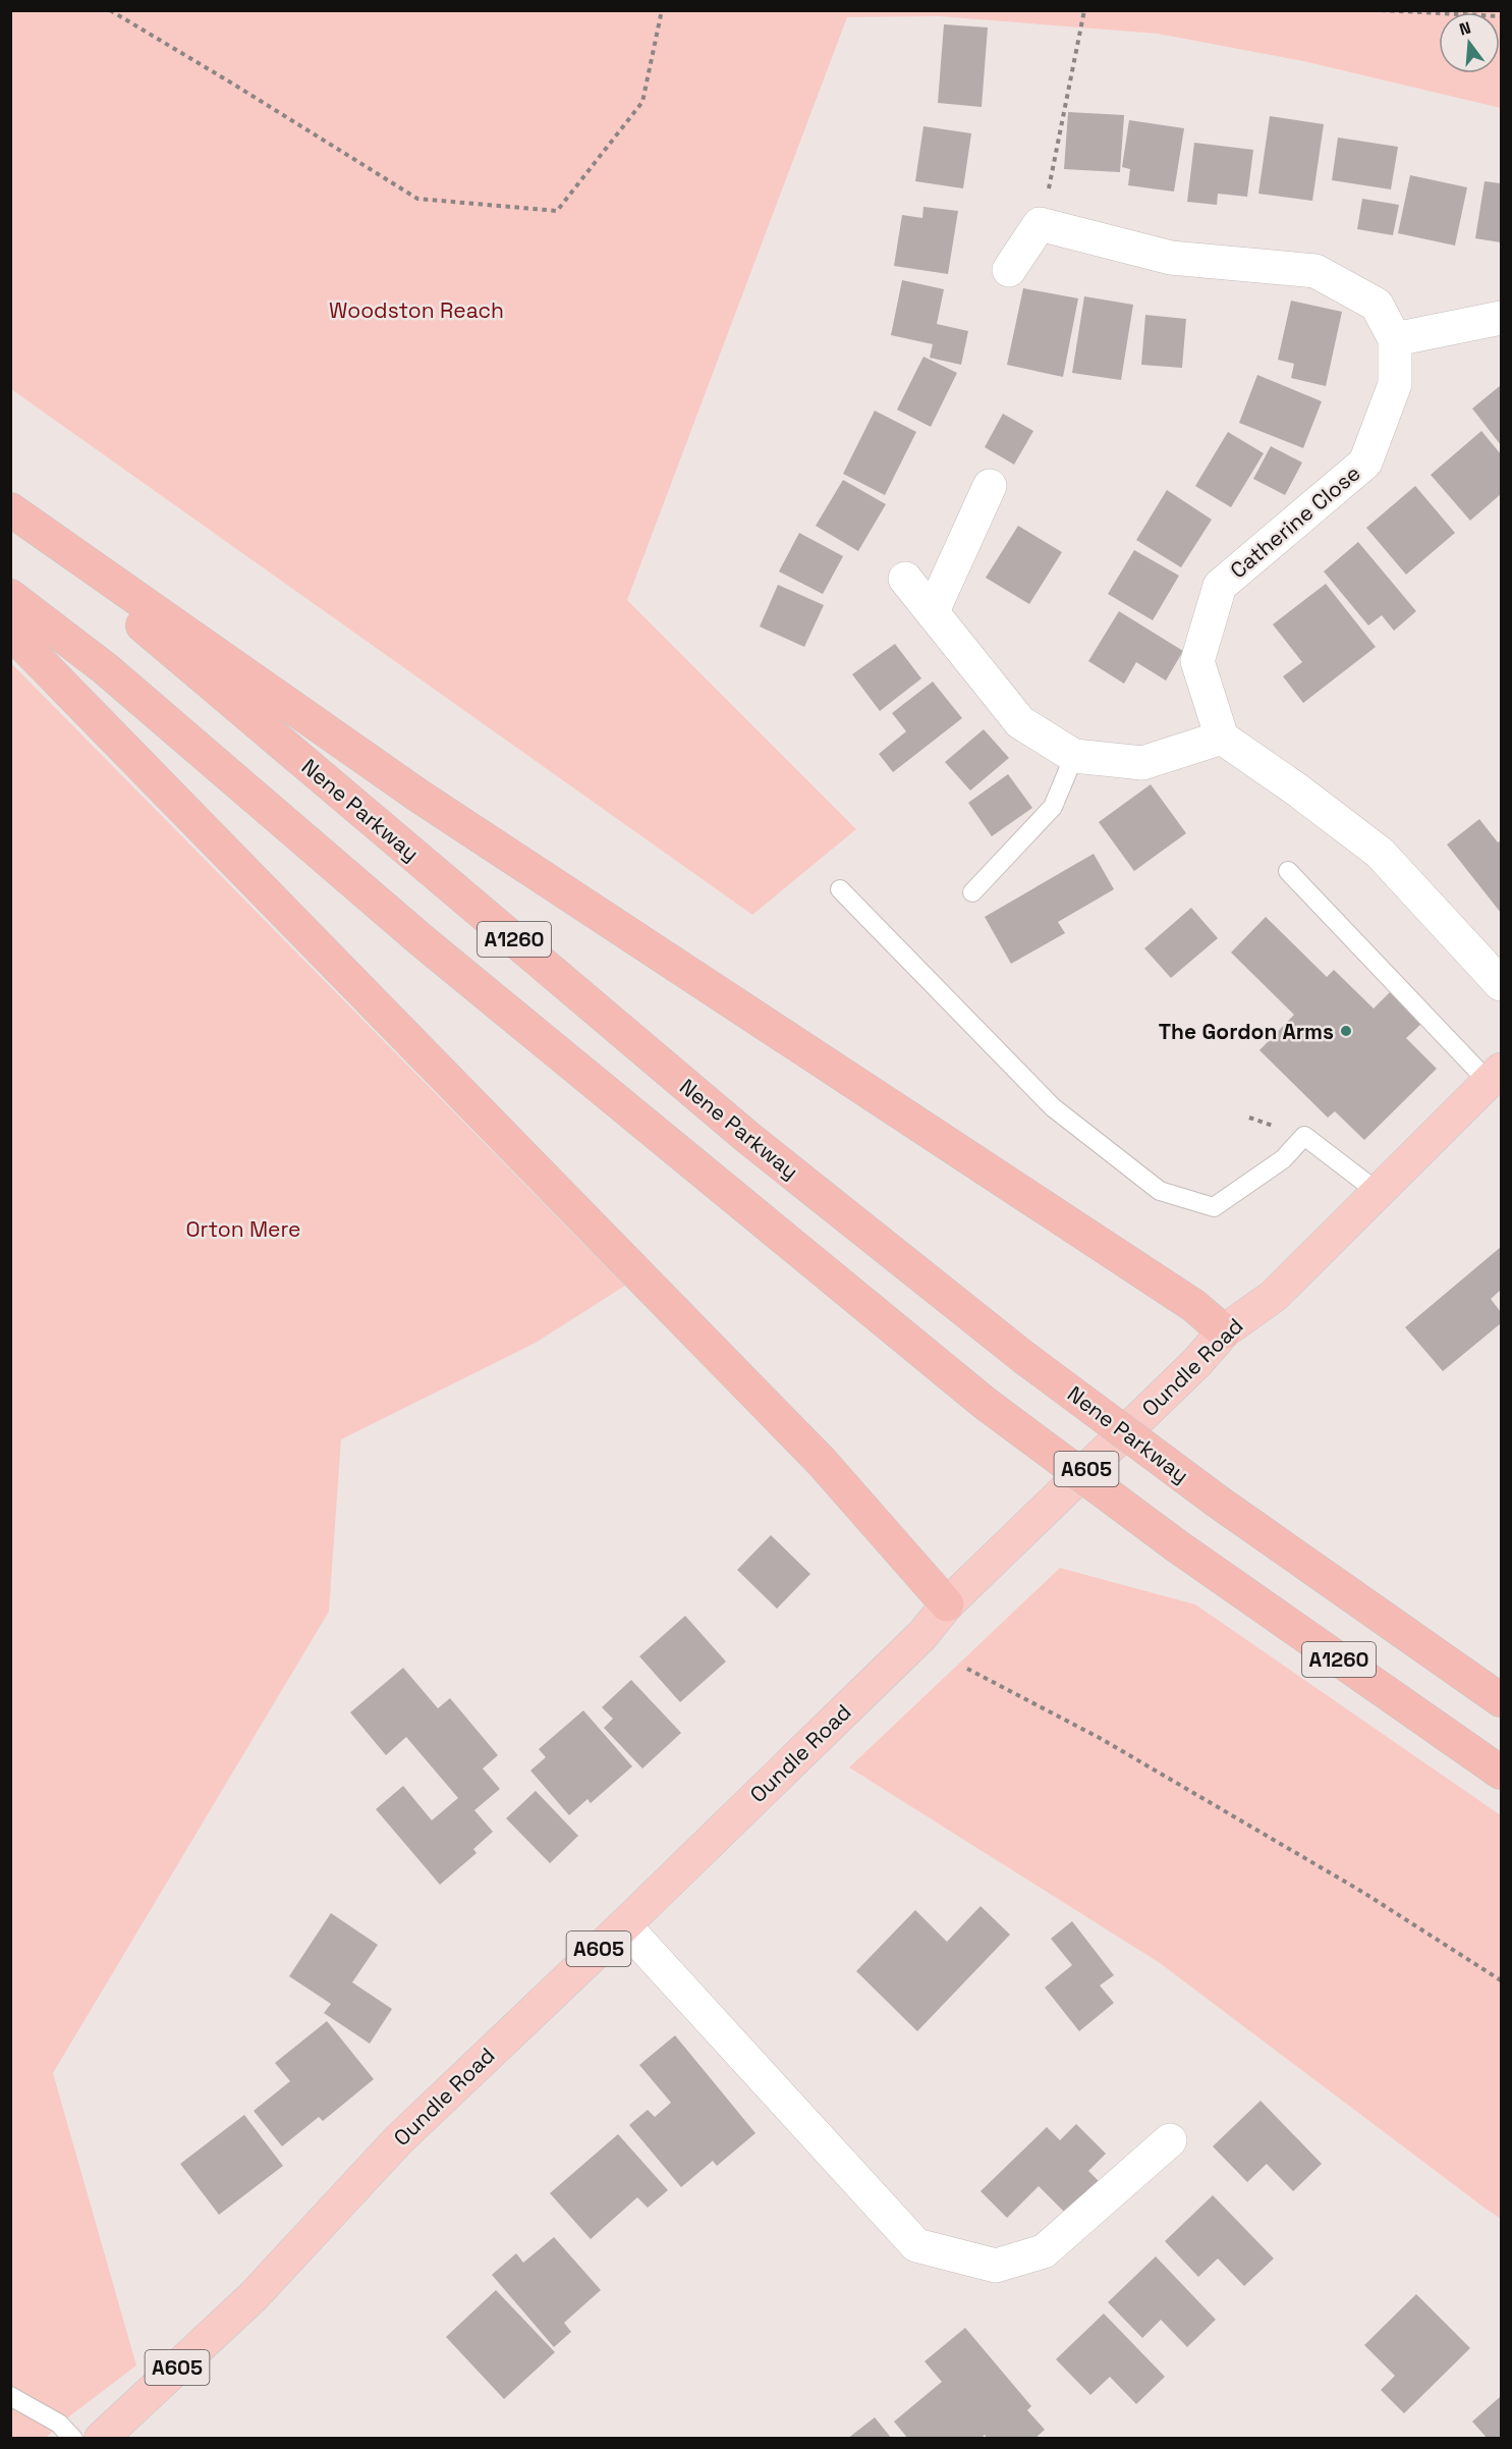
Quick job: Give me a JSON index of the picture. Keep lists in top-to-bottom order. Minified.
{"streets":{"highway":["Nene Parkway","A1260"],"main road":["Oundle Road","A605"],"street":["Catherine Close"]},"parks":["Woodston Reach","Orton Mere"],"places":["The Gordon Arms"],"north":"top"}
